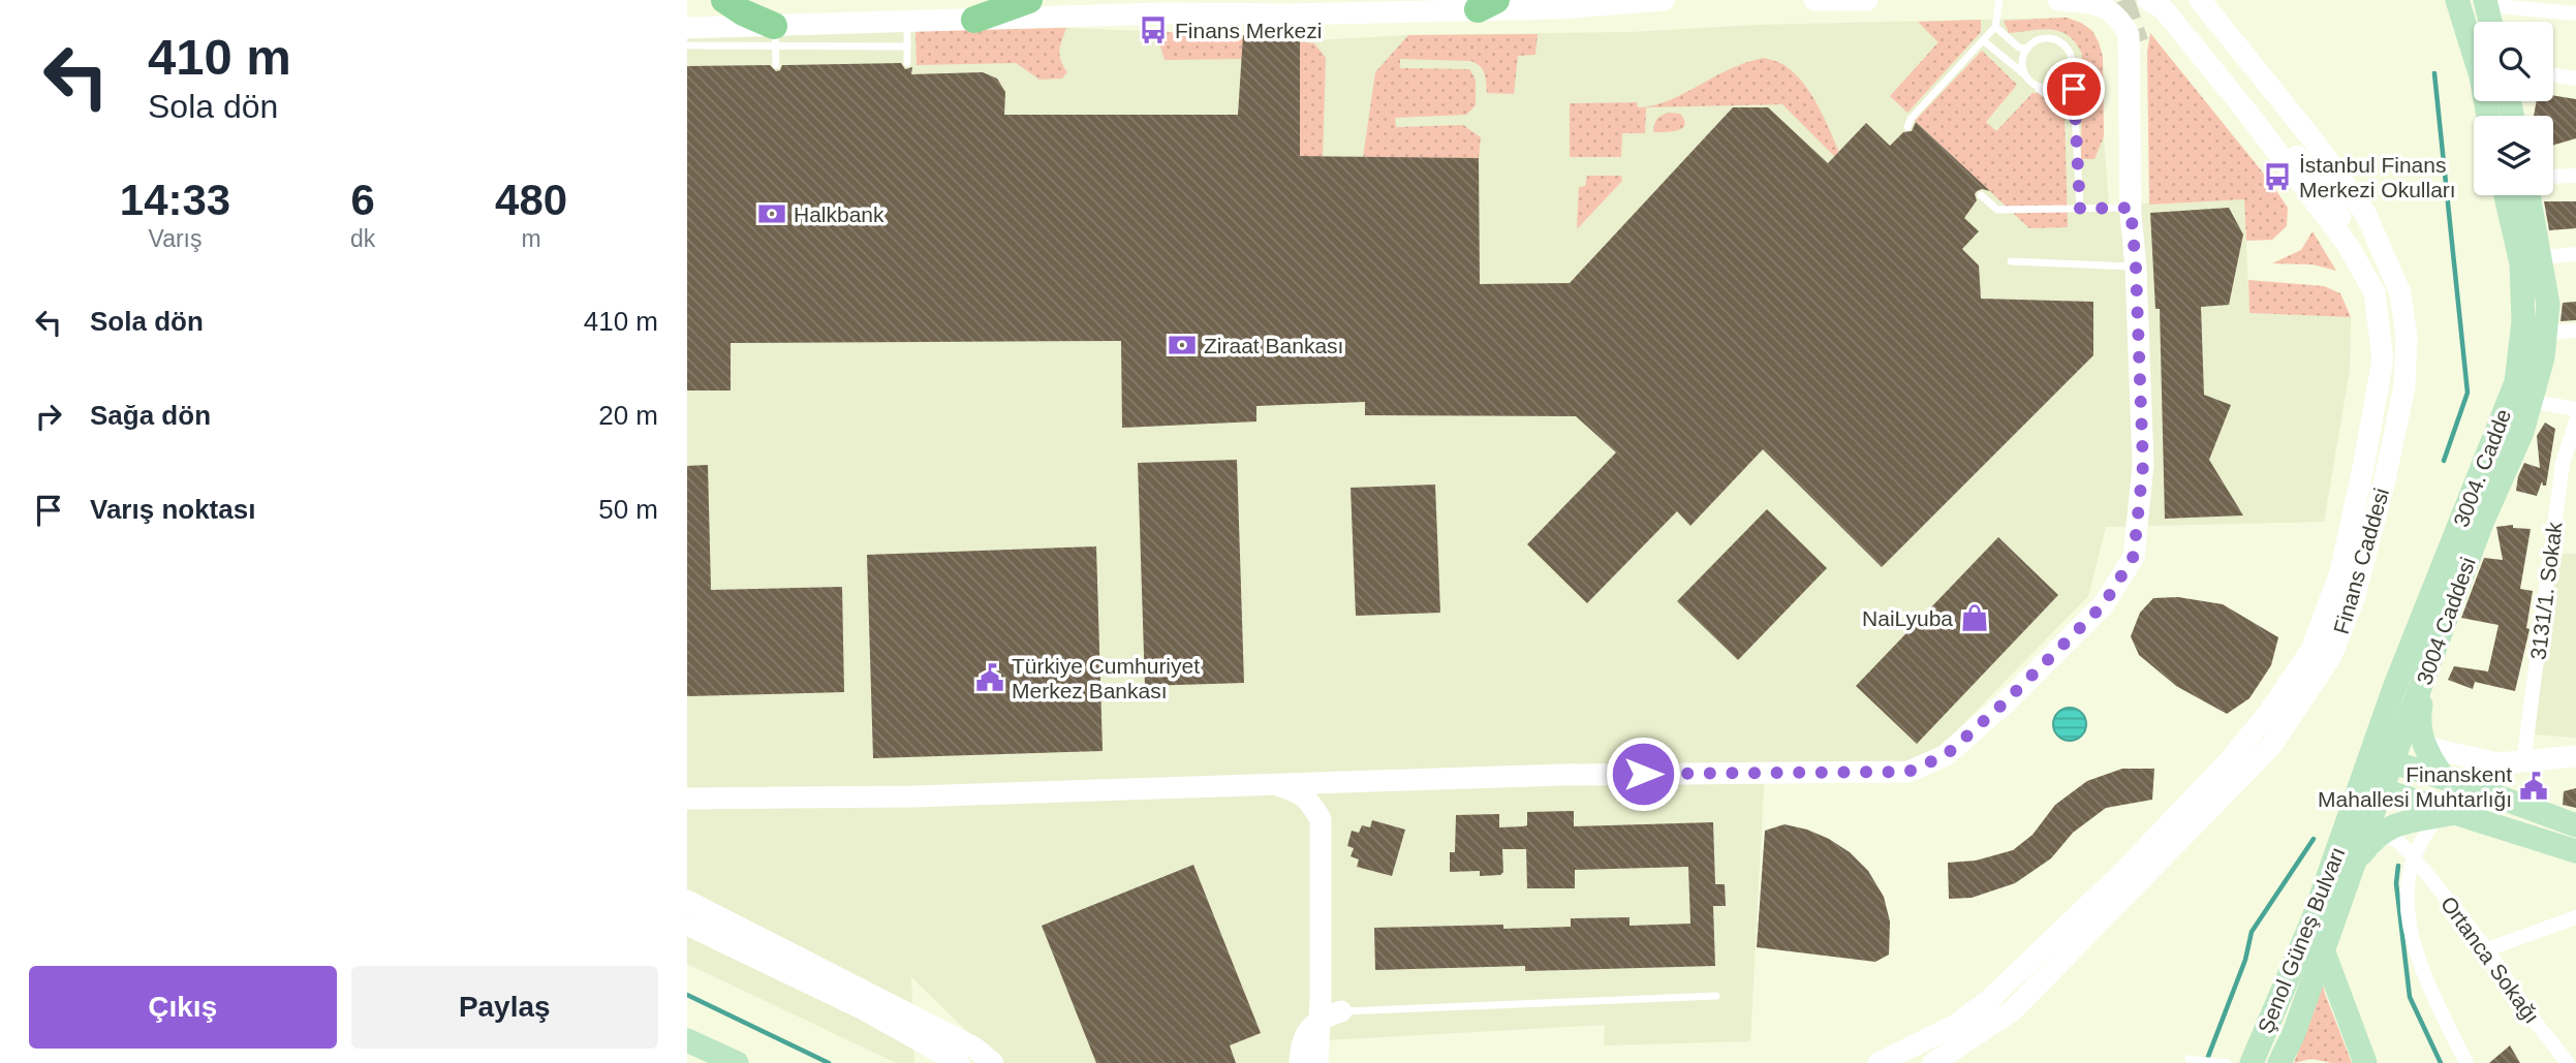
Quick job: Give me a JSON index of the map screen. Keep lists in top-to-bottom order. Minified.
{"streets":{"main road":["3004. Cadde","3004 Caddesi","Şenol Güneş Bulvarı"],"street":["Finans Caddesi","3131/1. Sokak","Ortanca Sokağı"]},"crossings":[["3004. Cadde","3004 Caddesi"],["3004 Caddesi","Şenol Güneş Bulvarı"]],"places":{"bus stop":["Finans Merkezi","İstanbul Finans Merkezi Okulları"],"bank":["Halkbank","Ziraat Bankası"],"shop":["NaiLyuba"],"public building":["Türkiye Cumhuriyet Merkez Bankası","Finanskent Mahallesi Muhtarlığı"]},"page":{"turn":["410 m","Sola dön"],"eta":["14:33","Varış","6","dk","480","m"],"list":[{"name":"Sola dön","value":"410 m"},{"name":"Sağa dön","value":"20 m"},{"name":"Varış noktası","value":"50 m"}],"buttons":["Çıkış","Paylaş"]}}
